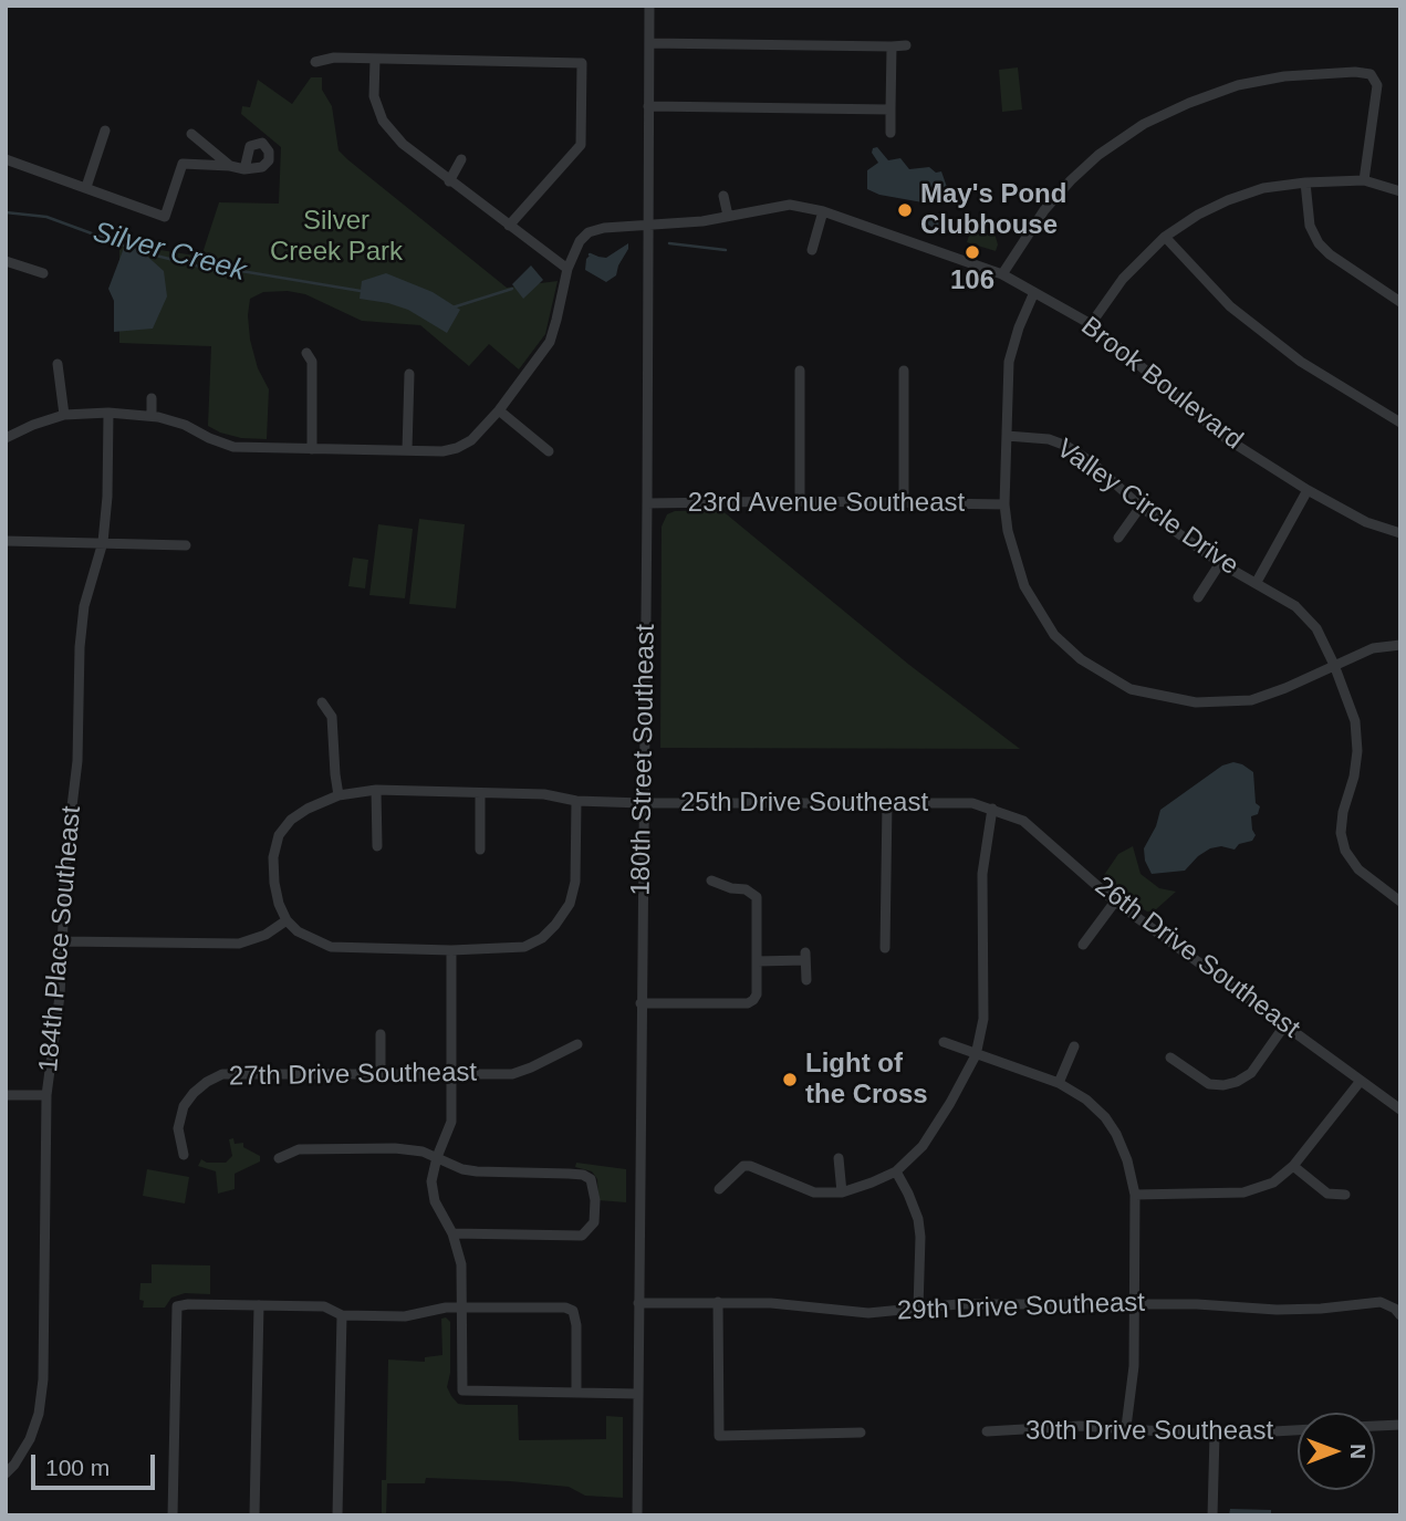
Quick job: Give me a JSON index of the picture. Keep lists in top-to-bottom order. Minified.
{"streets":{"street":["Brook Boulevard","23rd Avenue Southeast","Valley Circle Drive","180th Street Southeast","25th Drive Southeast","184th Place Southeast","26th Drive Southeast","27th Drive Southeast","29th Drive Southeast","30th Drive Southeast"]},"crossings":[["Brook Boulevard","180th Street Southeast"],["23rd Avenue Southeast","180th Street Southeast"],["180th Street Southeast","25th Drive Southeast"],["180th Street Southeast","29th Drive Southeast"],["25th Drive Southeast","26th Drive Southeast"]],"water":["Silver Creek"],"parks":["Silver Creek Park"],"places":["May's Pond Clubhouse","106","Light of the Cross"],"scale_bar":"100 m","north":"right"}
